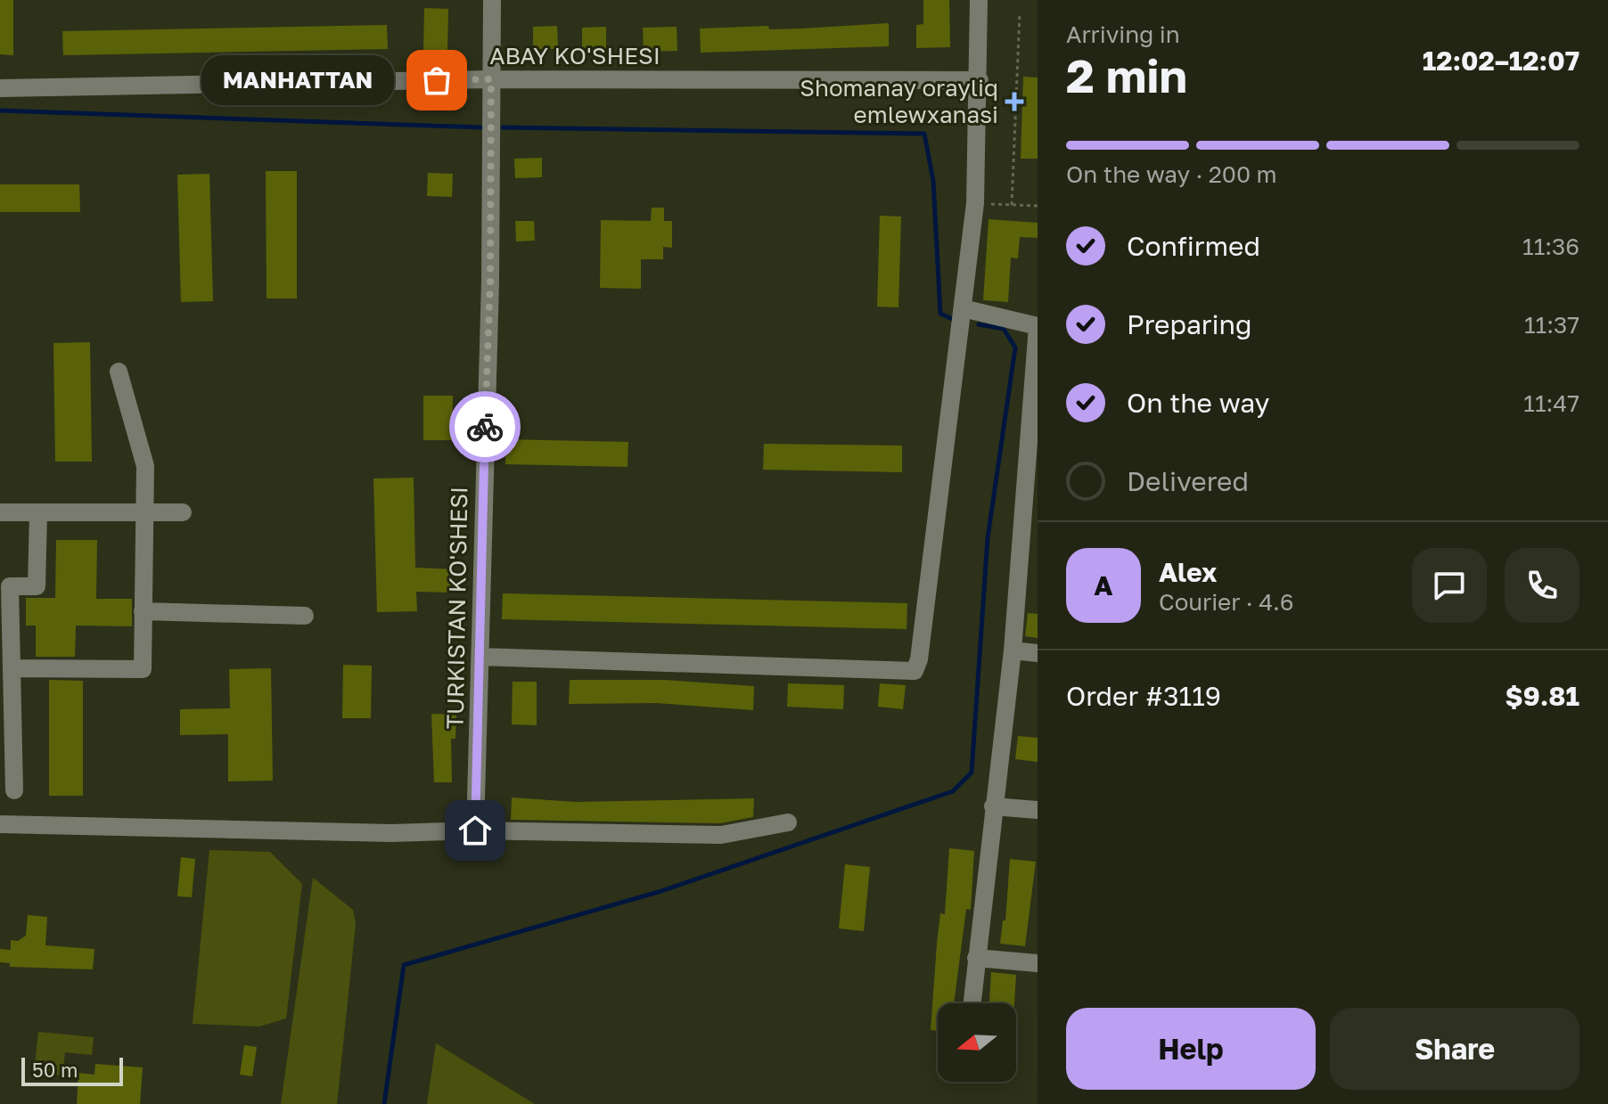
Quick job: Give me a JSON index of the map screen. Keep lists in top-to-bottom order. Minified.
{"streets":{"street":["ABAY KO'SHESI","TURKISTAN KO'SHESI"]},"crossings":[["ABAY KO'SHESI","TURKISTAN KO'SHESI"]],"places":{"other":["MANHATTAN"],"health":["Shomanay orayliq emlewxanasi"]},"scale_bar":"50 m","north":"left","page":{"heading":["2 min","Arriving in","12:02–12:07"],"panel":["Alex","Courier · 4.6","Order #3119","$9.81"],"bubble":"MANHATTAN","bar":"On the way · 200 m","list":[["Confirmed","11:36"],["Preparing","11:37"],["On the way","11:47"],"Delivered"],"round":"A","buttons":["Help","Share"],"scale":"50 m"}}
